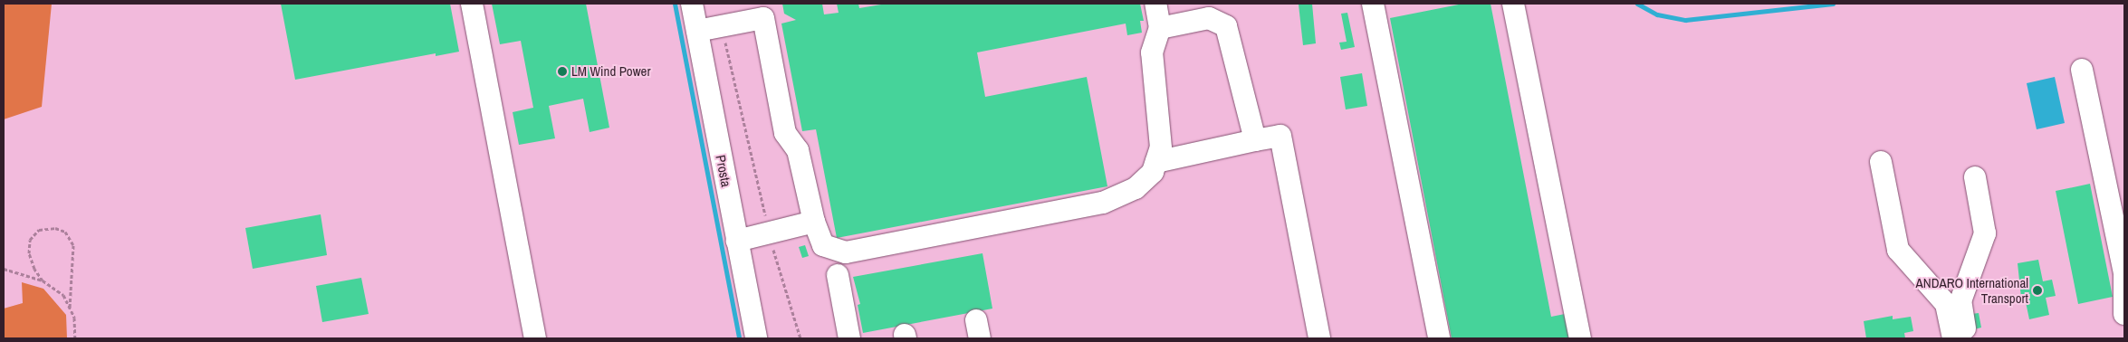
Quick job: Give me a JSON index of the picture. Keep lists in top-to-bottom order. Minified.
{"streets":{"street":["Prosta"]},"places":["LM Wind Power","ANDARO International Transport"]}
